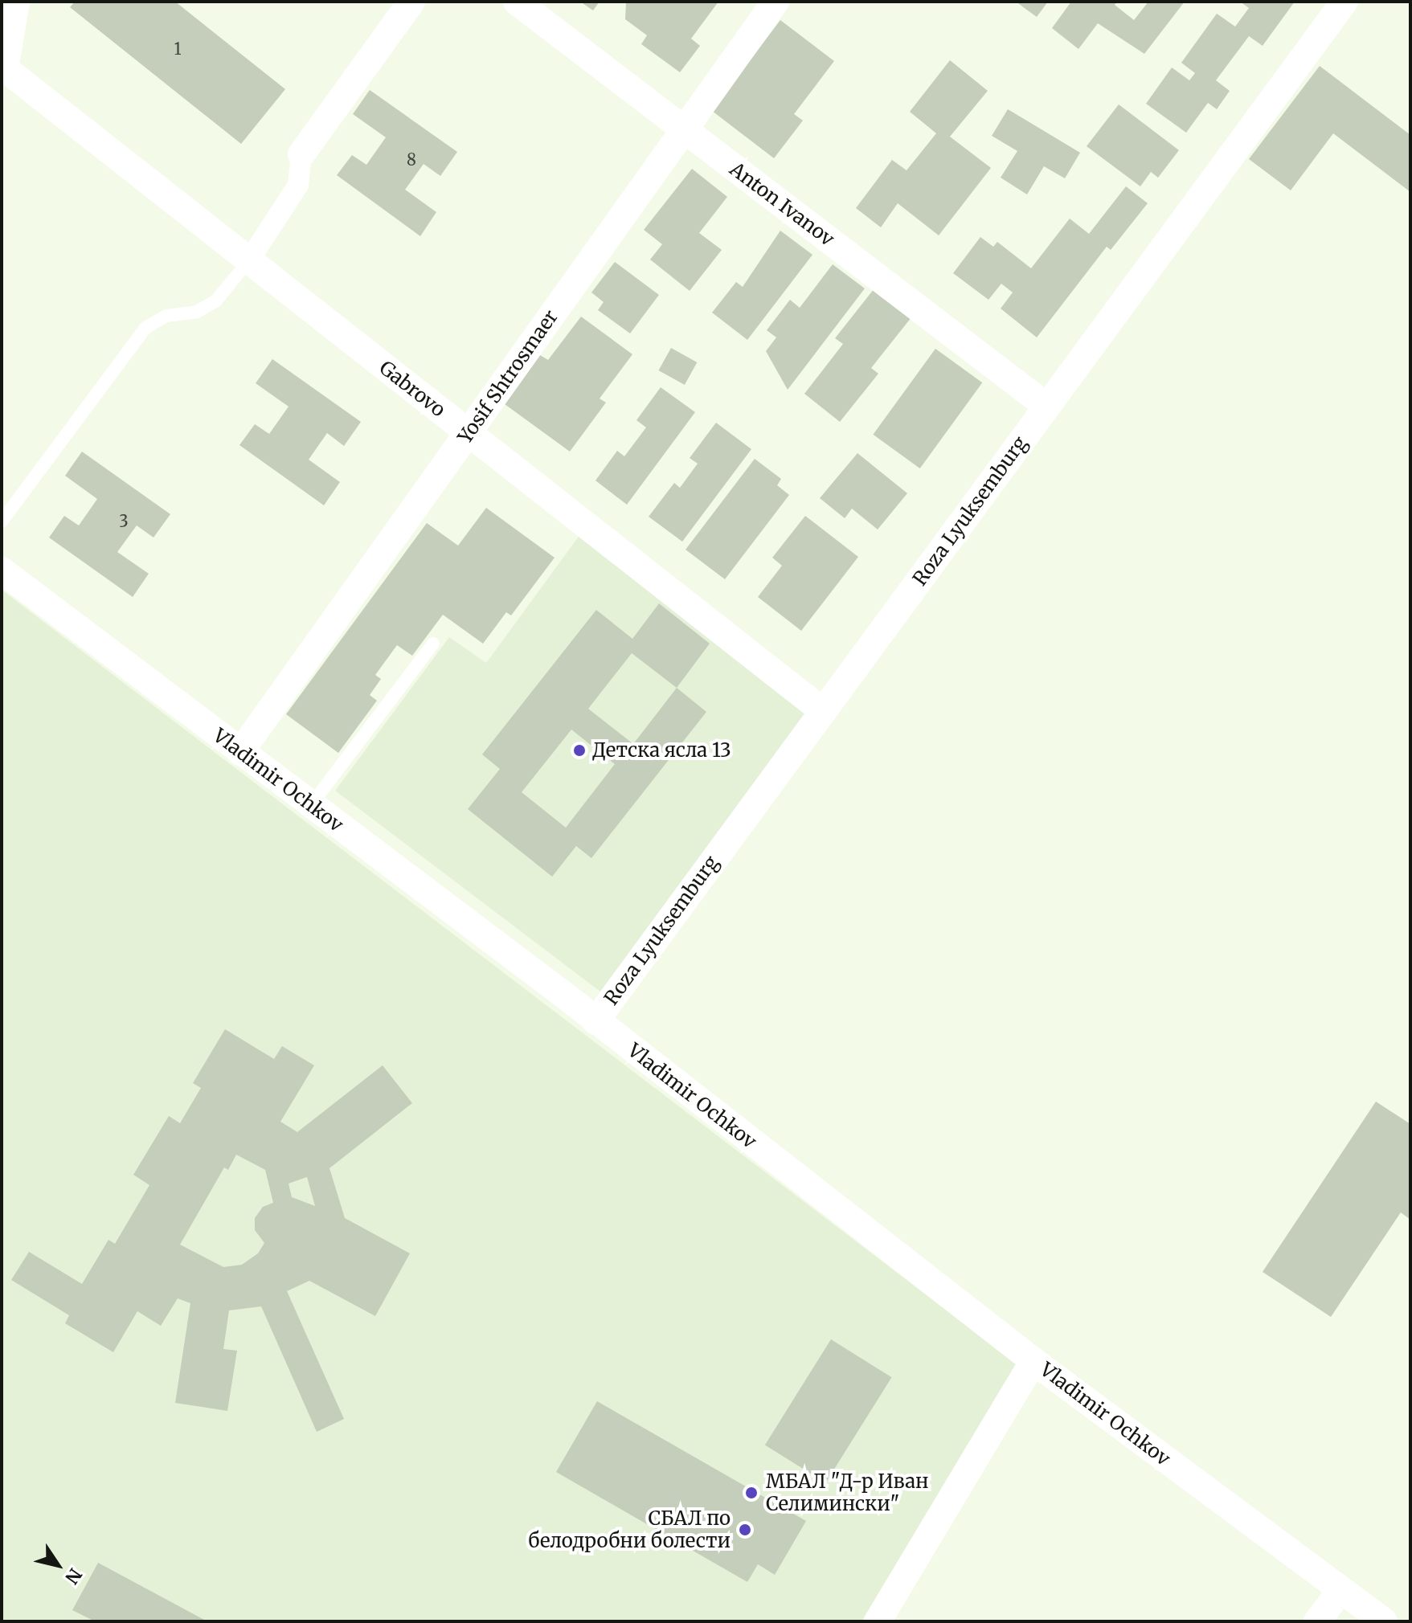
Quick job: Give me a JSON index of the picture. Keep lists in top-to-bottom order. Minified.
{"streets":{"street":["Anton Ivanov","Yosif Shtrosmaer","Gabrovo","Roza Lyuksemburg","Vladimir Ochkov"]},"crossings":[["Anton Ivanov","Yosif Shtrosmaer"],["Anton Ivanov","Roza Lyuksemburg"],["Yosif Shtrosmaer","Gabrovo"],["Yosif Shtrosmaer","Vladimir Ochkov"],["Gabrovo","Roza Lyuksemburg"],["Roza Lyuksemburg","Vladimir Ochkov"]],"places":["Детска ясла 13","МБАЛ \"Д-р Иван Селимински\"","СБАЛ по белодробни болести"],"house_numbers":["1","8","3"],"north":"bottom right"}
